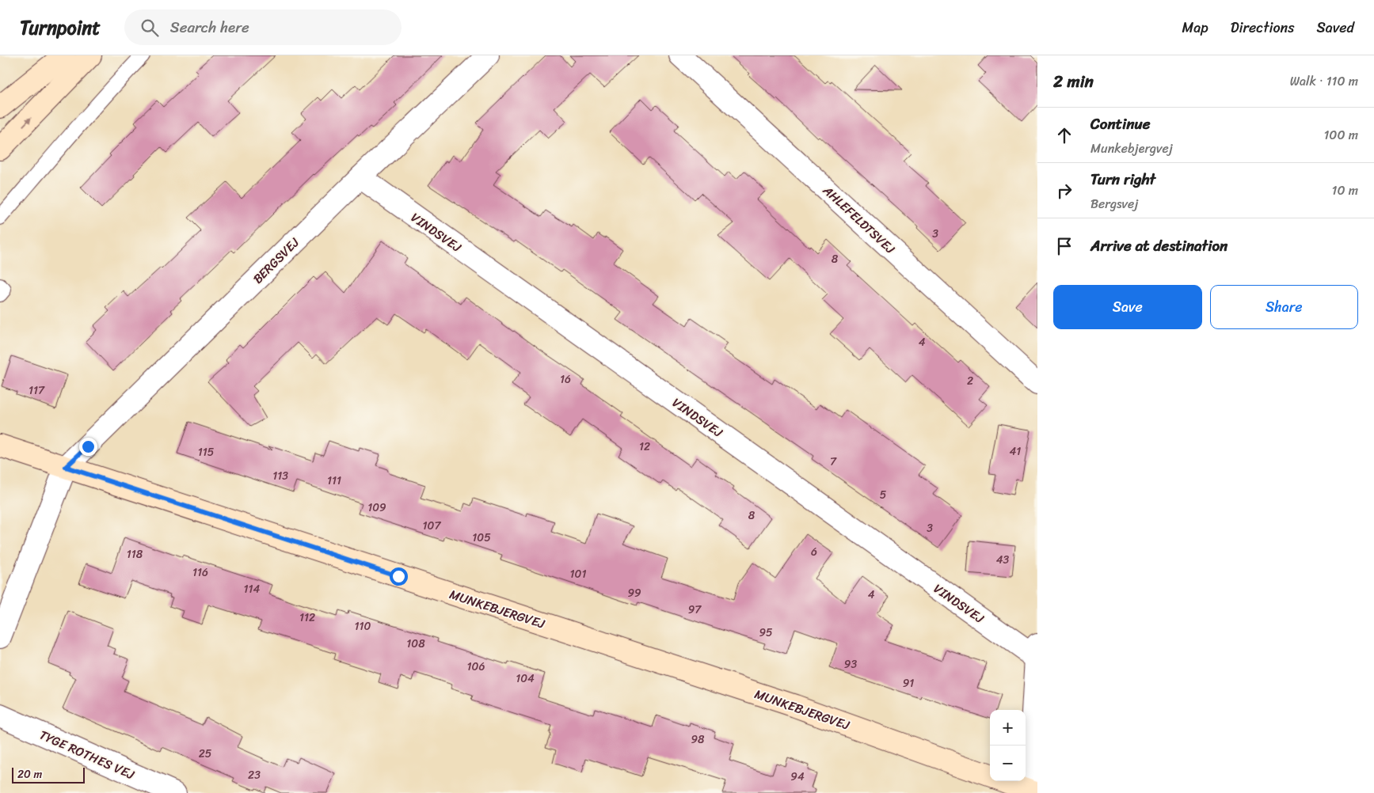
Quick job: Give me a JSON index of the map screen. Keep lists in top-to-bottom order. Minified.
{"streets":{"street":["AHLEFELDTSVEJ","VINDSVEJ","BERGSVEJ","MUNKEBJERGVEJ","TYGE ROTHES VEJ"]},"crossings":[["VINDSVEJ","BERGSVEJ"],["BERGSVEJ","MUNKEBJERGVEJ"]],"house_numbers":["3","8","4","16","2","117","12","41","115","7","113","111","5","109","8","107","3","105","6","118","43","116","101","114","99","4","97","112","110","95","108","93","106","104","91","98","25","23","94"],"scale_bar":"20 m","page":{"header":"Turnpoint","search":"Search here","nav":["Map","Directions","Saved"],"heading":["2 min","Walk · 110 m"],"list":[["Continue","Munkebjergvej","100 m"],["Turn right","Bergsvej","10 m"],"Arrive at destination"],"buttons":["Save","Share"],"map_buttons":["+","−"],"scale":"20 m"}}
